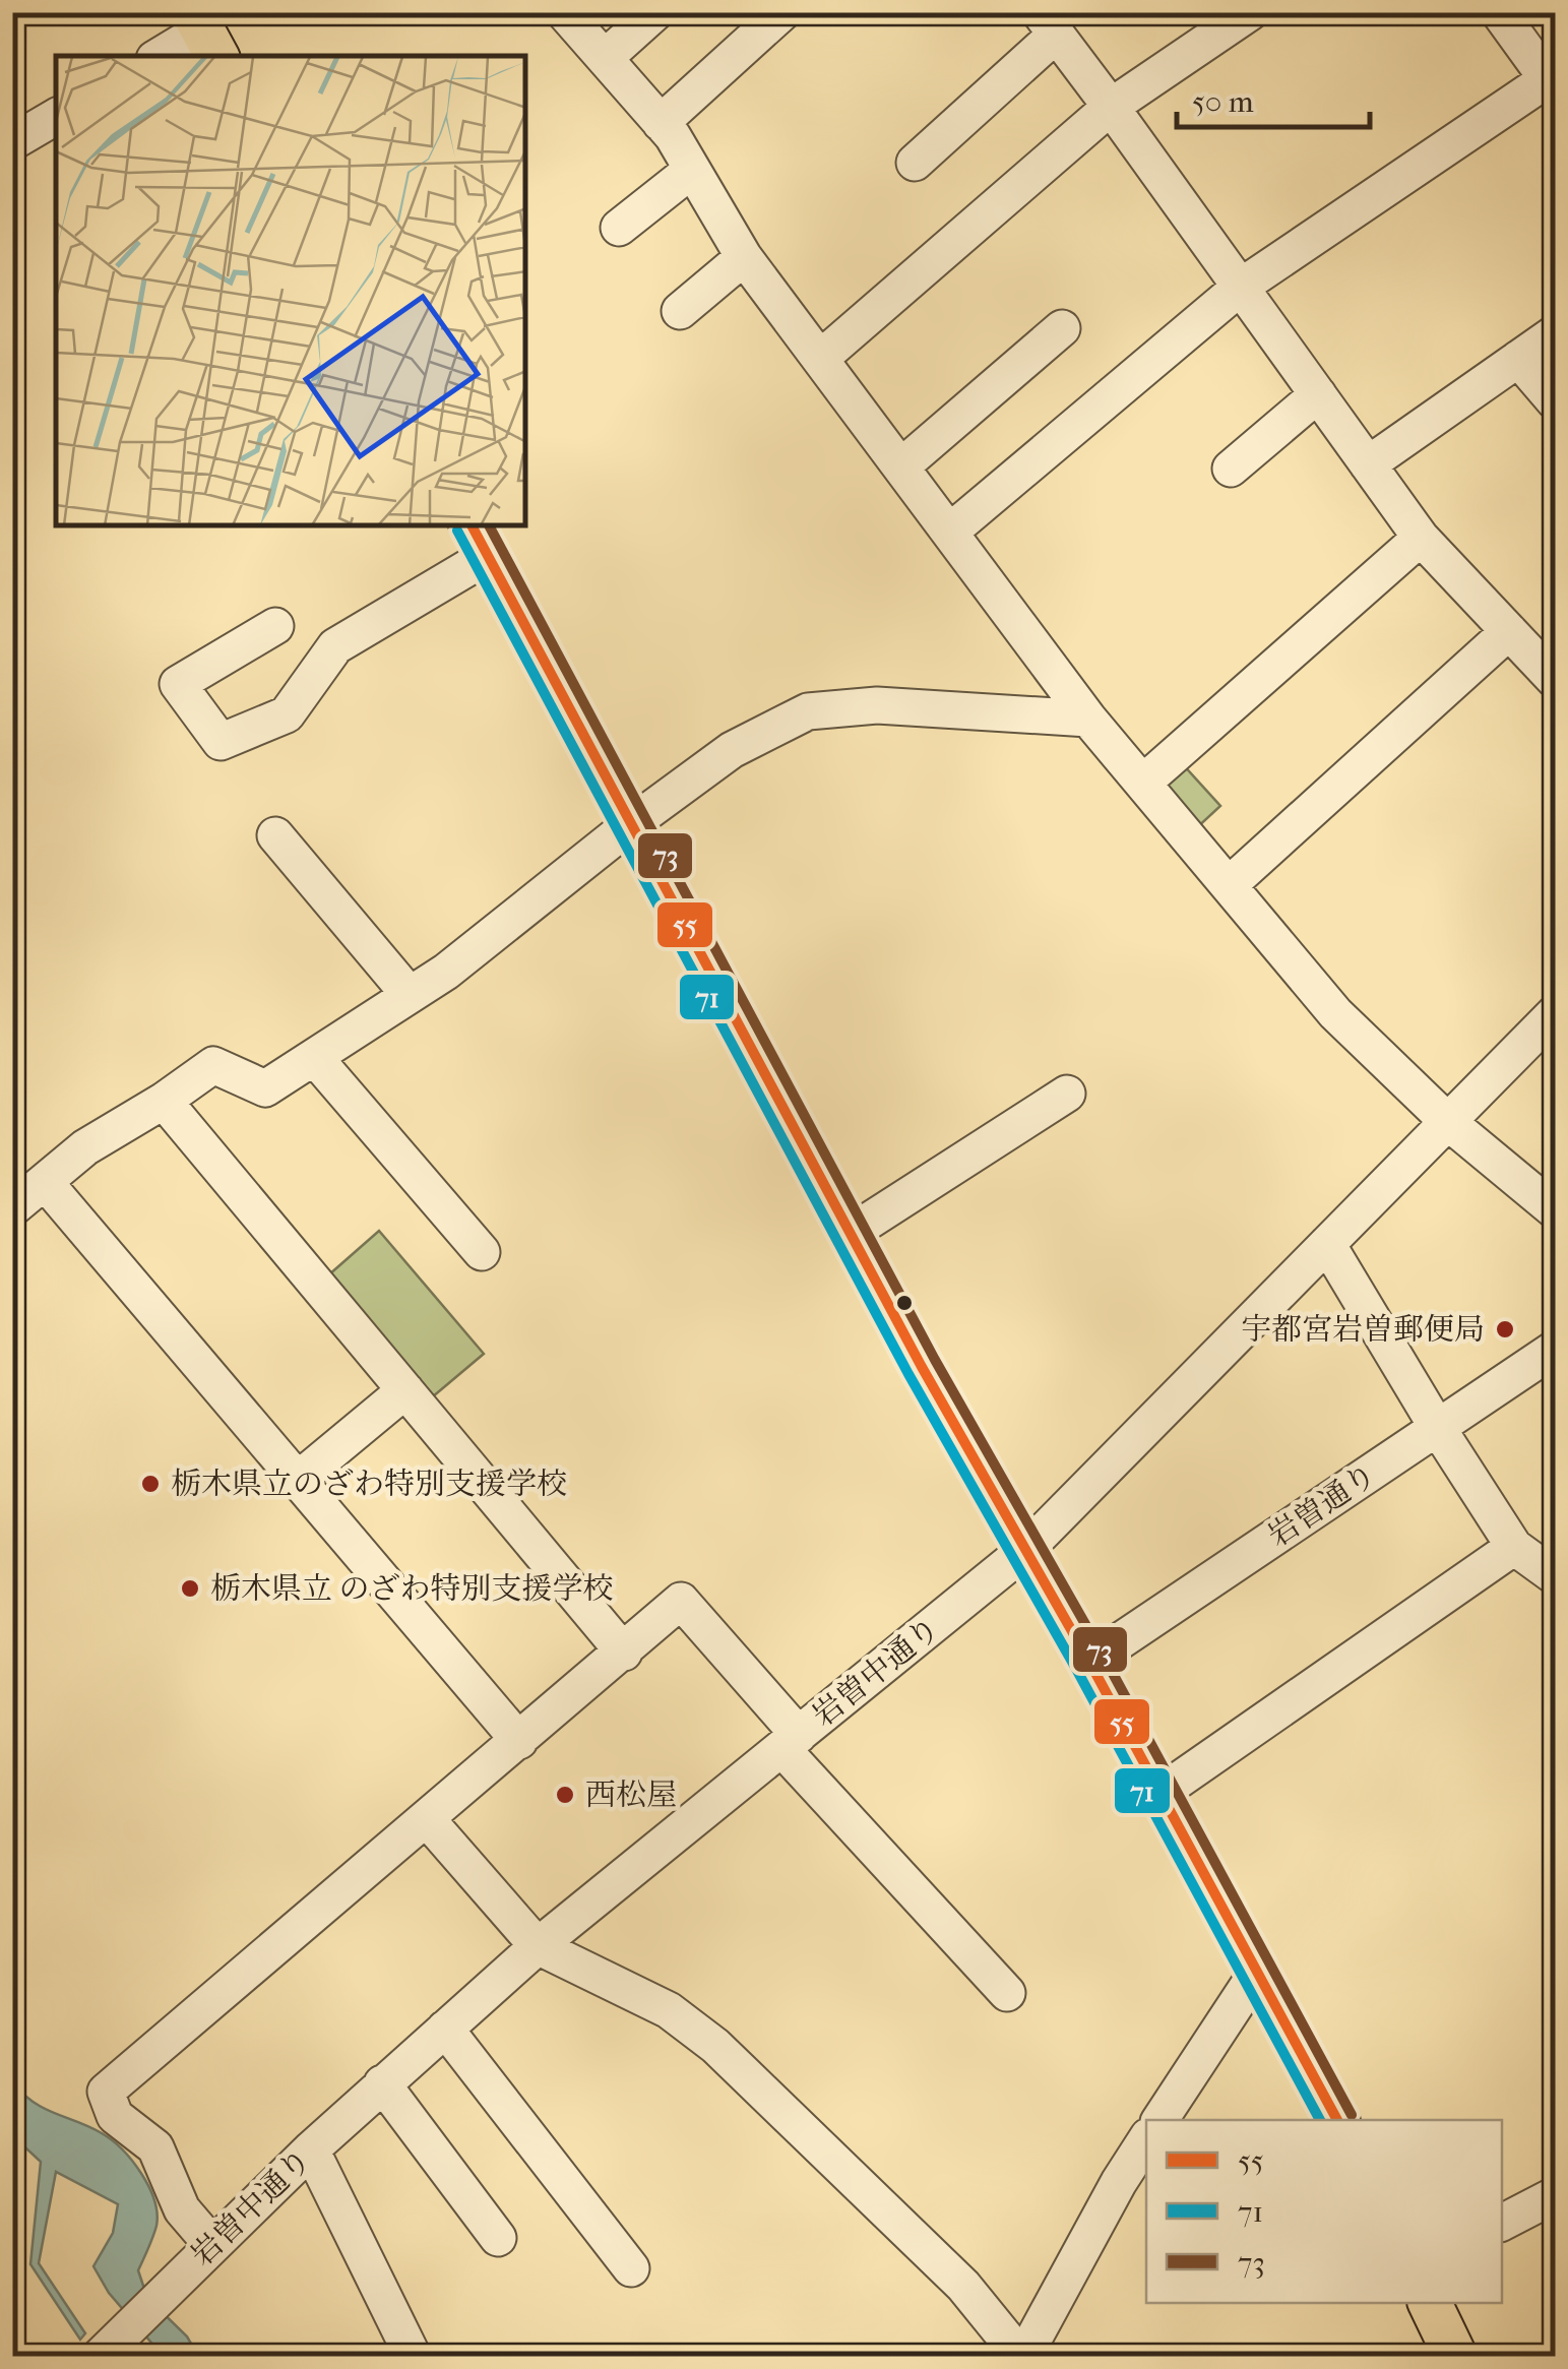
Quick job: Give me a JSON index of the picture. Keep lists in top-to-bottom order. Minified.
{"streets":{"street":["岩曽通り","岩曽中通り"]},"places":["宇都宮岩曽郵便局","栃木県立のざわ特別支援学校","栃木県立 のざわ特別支援学校","西松屋"],"lines":["transit line 55","transit line 73","transit line 71"],"legend":["55","71","73"],"scale_bar":"50 m"}
